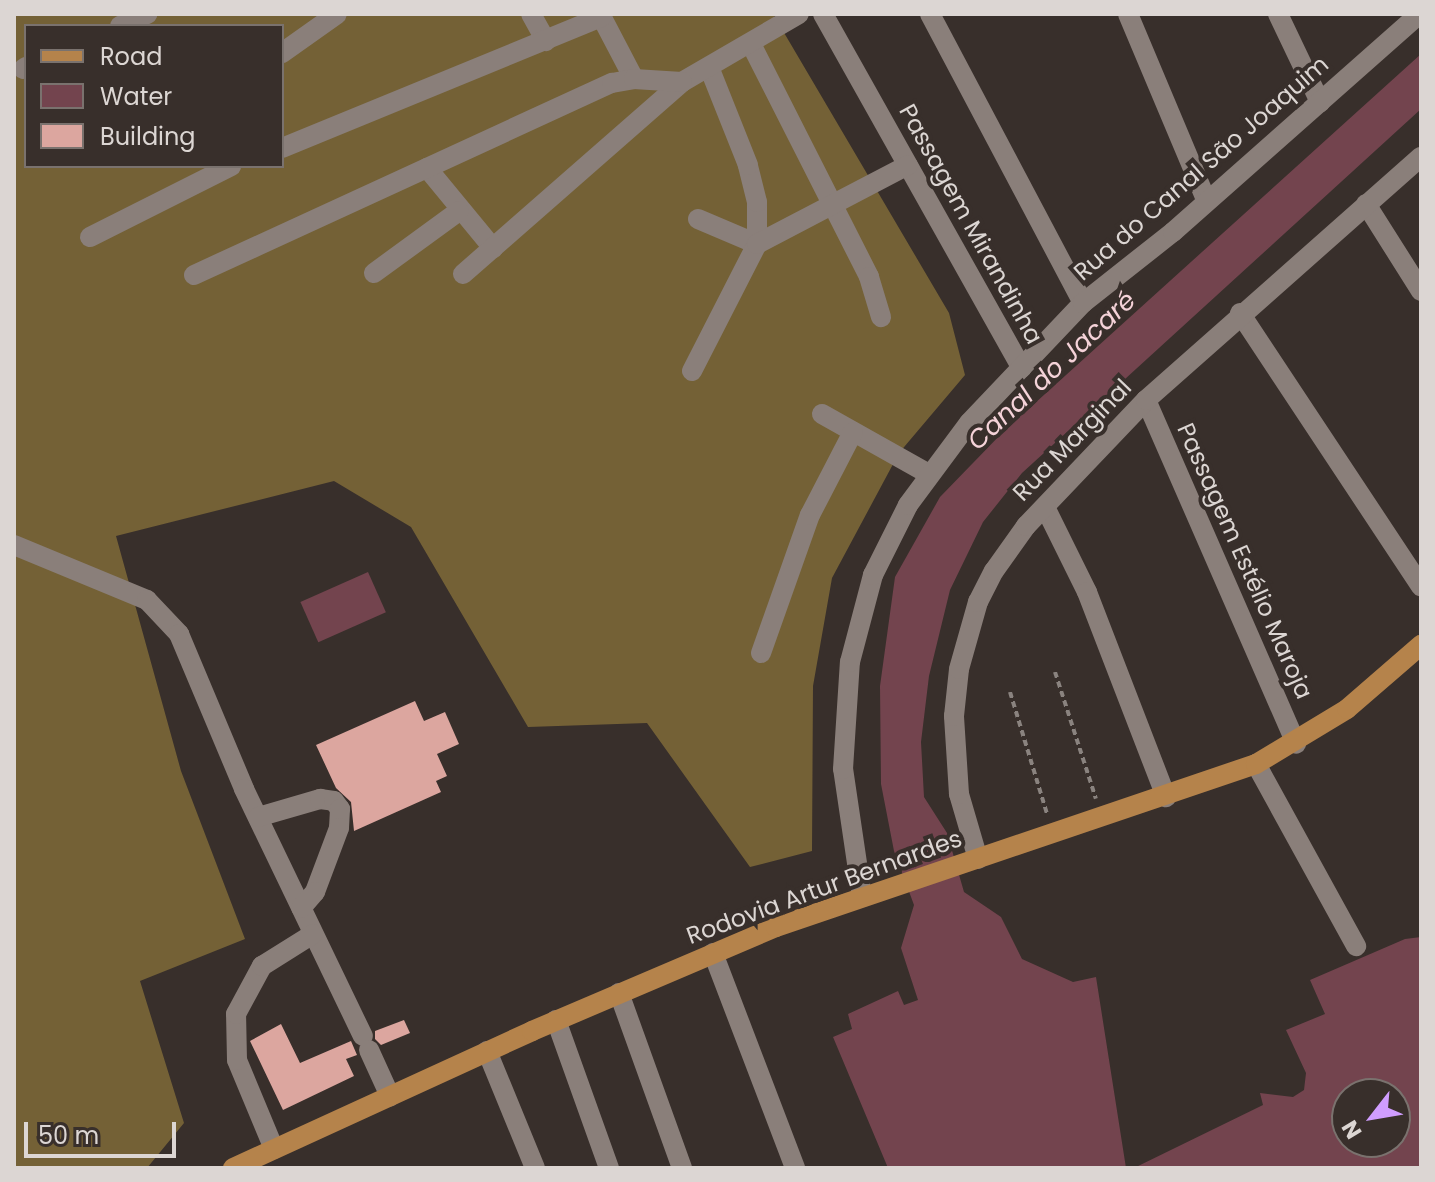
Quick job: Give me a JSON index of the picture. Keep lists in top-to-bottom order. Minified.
{"streets":{"main road":["Rodovia Artur Bernardes"],"street":["Rua do Canal São Joaquim","Passagem Mirandinha","Rua Marginal","Passagem Estélio Maroja"]},"crossings":[["Rua do Canal São Joaquim","Passagem Mirandinha"],["Passagem Mirandinha","Rodovia Artur Bernardes"],["Rua Marginal","Passagem Estélio Maroja"],["Rua Marginal","Rodovia Artur Bernardes"],["Passagem Estélio Maroja","Rodovia Artur Bernardes"]],"water":["Canal do Jacaré"],"legend":["Road","Water","Building"],"scale_bar":"50 m","north":"bottom left"}
